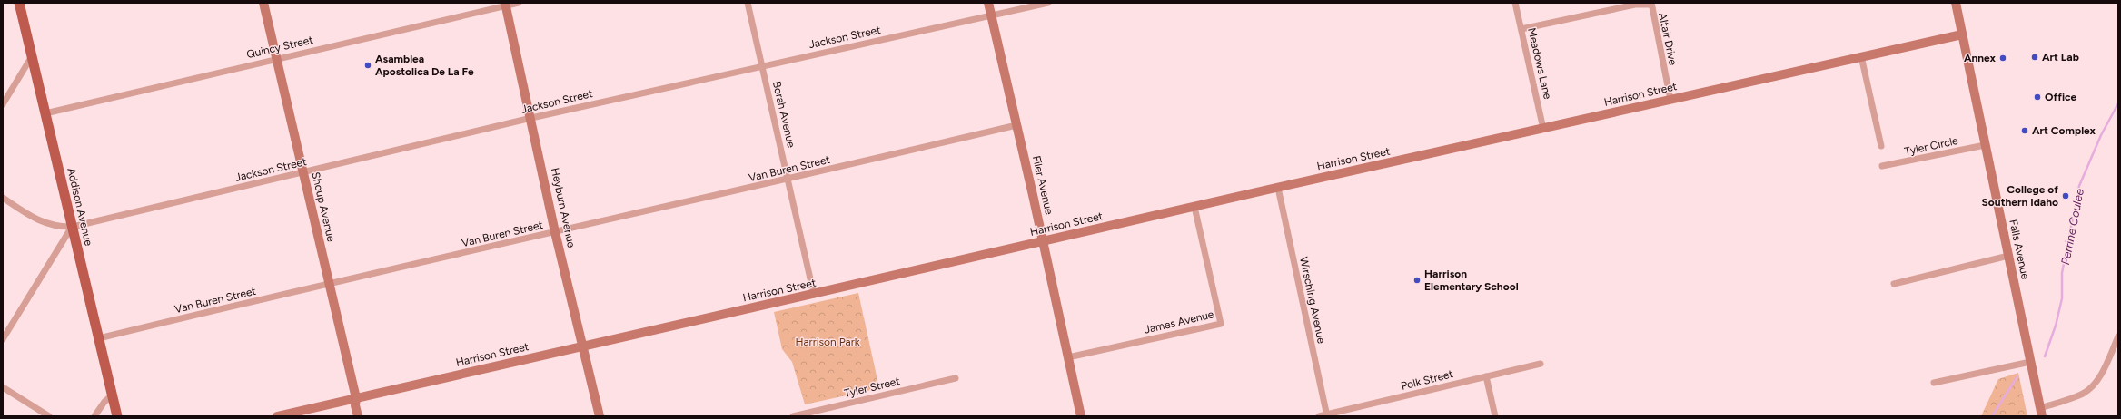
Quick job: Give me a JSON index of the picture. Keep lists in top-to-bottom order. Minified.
{"streets":{"main road":["Addison Avenue"],"street":["Jackson Street","Altair Drive","Quincy Street","Meadows Lane","Harrison Street","Borah Avenue","Tyler Circle","Van Buren Street","Filer Avenue","Shoup Avenue","Heyburn Avenue","Falls Avenue","Wirsching Avenue","James Avenue","Polk Street","Tyler Street"]},"crossings":[["Jackson Street","Borah Avenue"],["Jackson Street","Filer Avenue"],["Jackson Street","Addison Avenue"],["Jackson Street","Shoup Avenue"],["Jackson Street","Heyburn Avenue"],["Altair Drive","Harrison Street"],["Quincy Street","Addison Avenue"],["Quincy Street","Shoup Avenue"],["Quincy Street","Heyburn Avenue"],["Meadows Lane","Harrison Street"],["Harrison Street","Borah Avenue"],["Harrison Street","Filer Avenue"],["Harrison Street","Shoup Avenue"],["Harrison Street","Heyburn Avenue"],["Harrison Street","Falls Avenue"],["Harrison Street","Wirsching Avenue"],["Harrison Street","James Avenue"],["Borah Avenue","Van Buren Street"],["Tyler Circle","Falls Avenue"],["Van Buren Street","Filer Avenue"],["Van Buren Street","Addison Avenue"],["Van Buren Street","Shoup Avenue"],["Van Buren Street","Heyburn Avenue"],["Filer Avenue","James Avenue"],["Wirsching Avenue","Polk Street"]],"water":["Perrine Coulee"],"parks":["Harrison Park"],"places":["Art Lab","Annex","Asamblea Apostolica De La Fe","Office","Art Complex","College of Southern Idaho","Harrison Elementary School"]}
